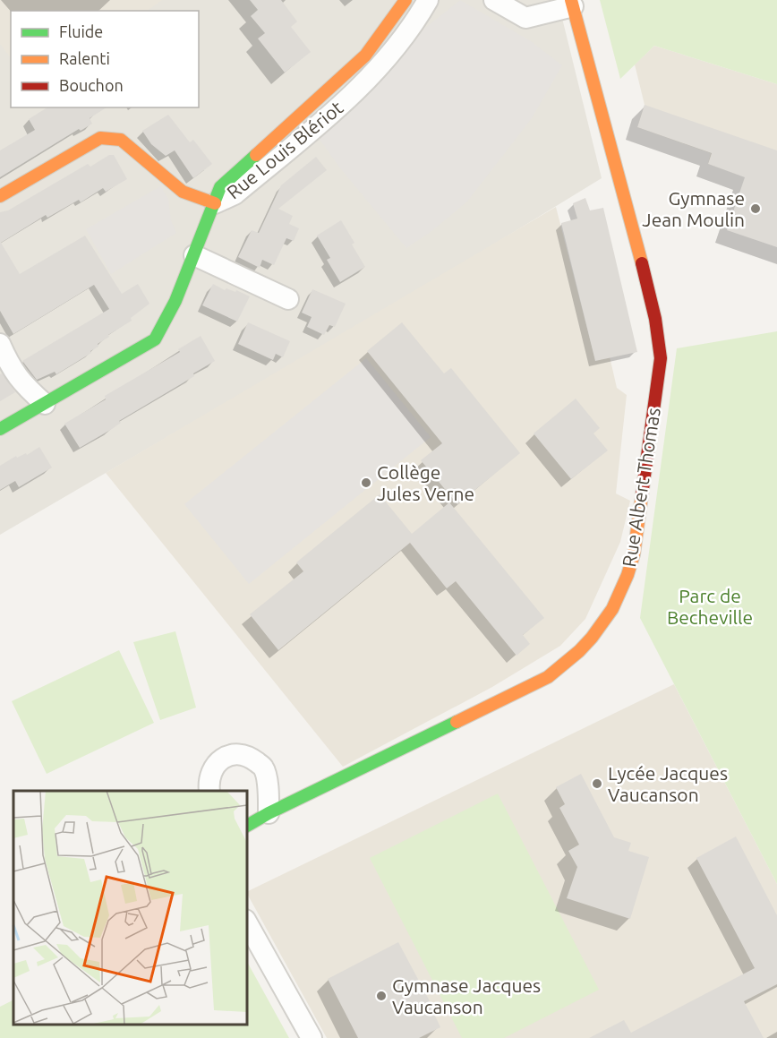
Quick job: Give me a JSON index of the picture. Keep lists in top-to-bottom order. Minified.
{"streets":{"street":["Rue Louis Blériot","Rue Albert Thomas"]},"parks":["Parc de Becheville"],"places":["Gymnase Jean Moulin","Collège Jules Verne","Lycée Jacques Vaucanson","Gymnase Jacques Vaucanson"],"legend":["Fluide","Ralenti","Bouchon"]}
